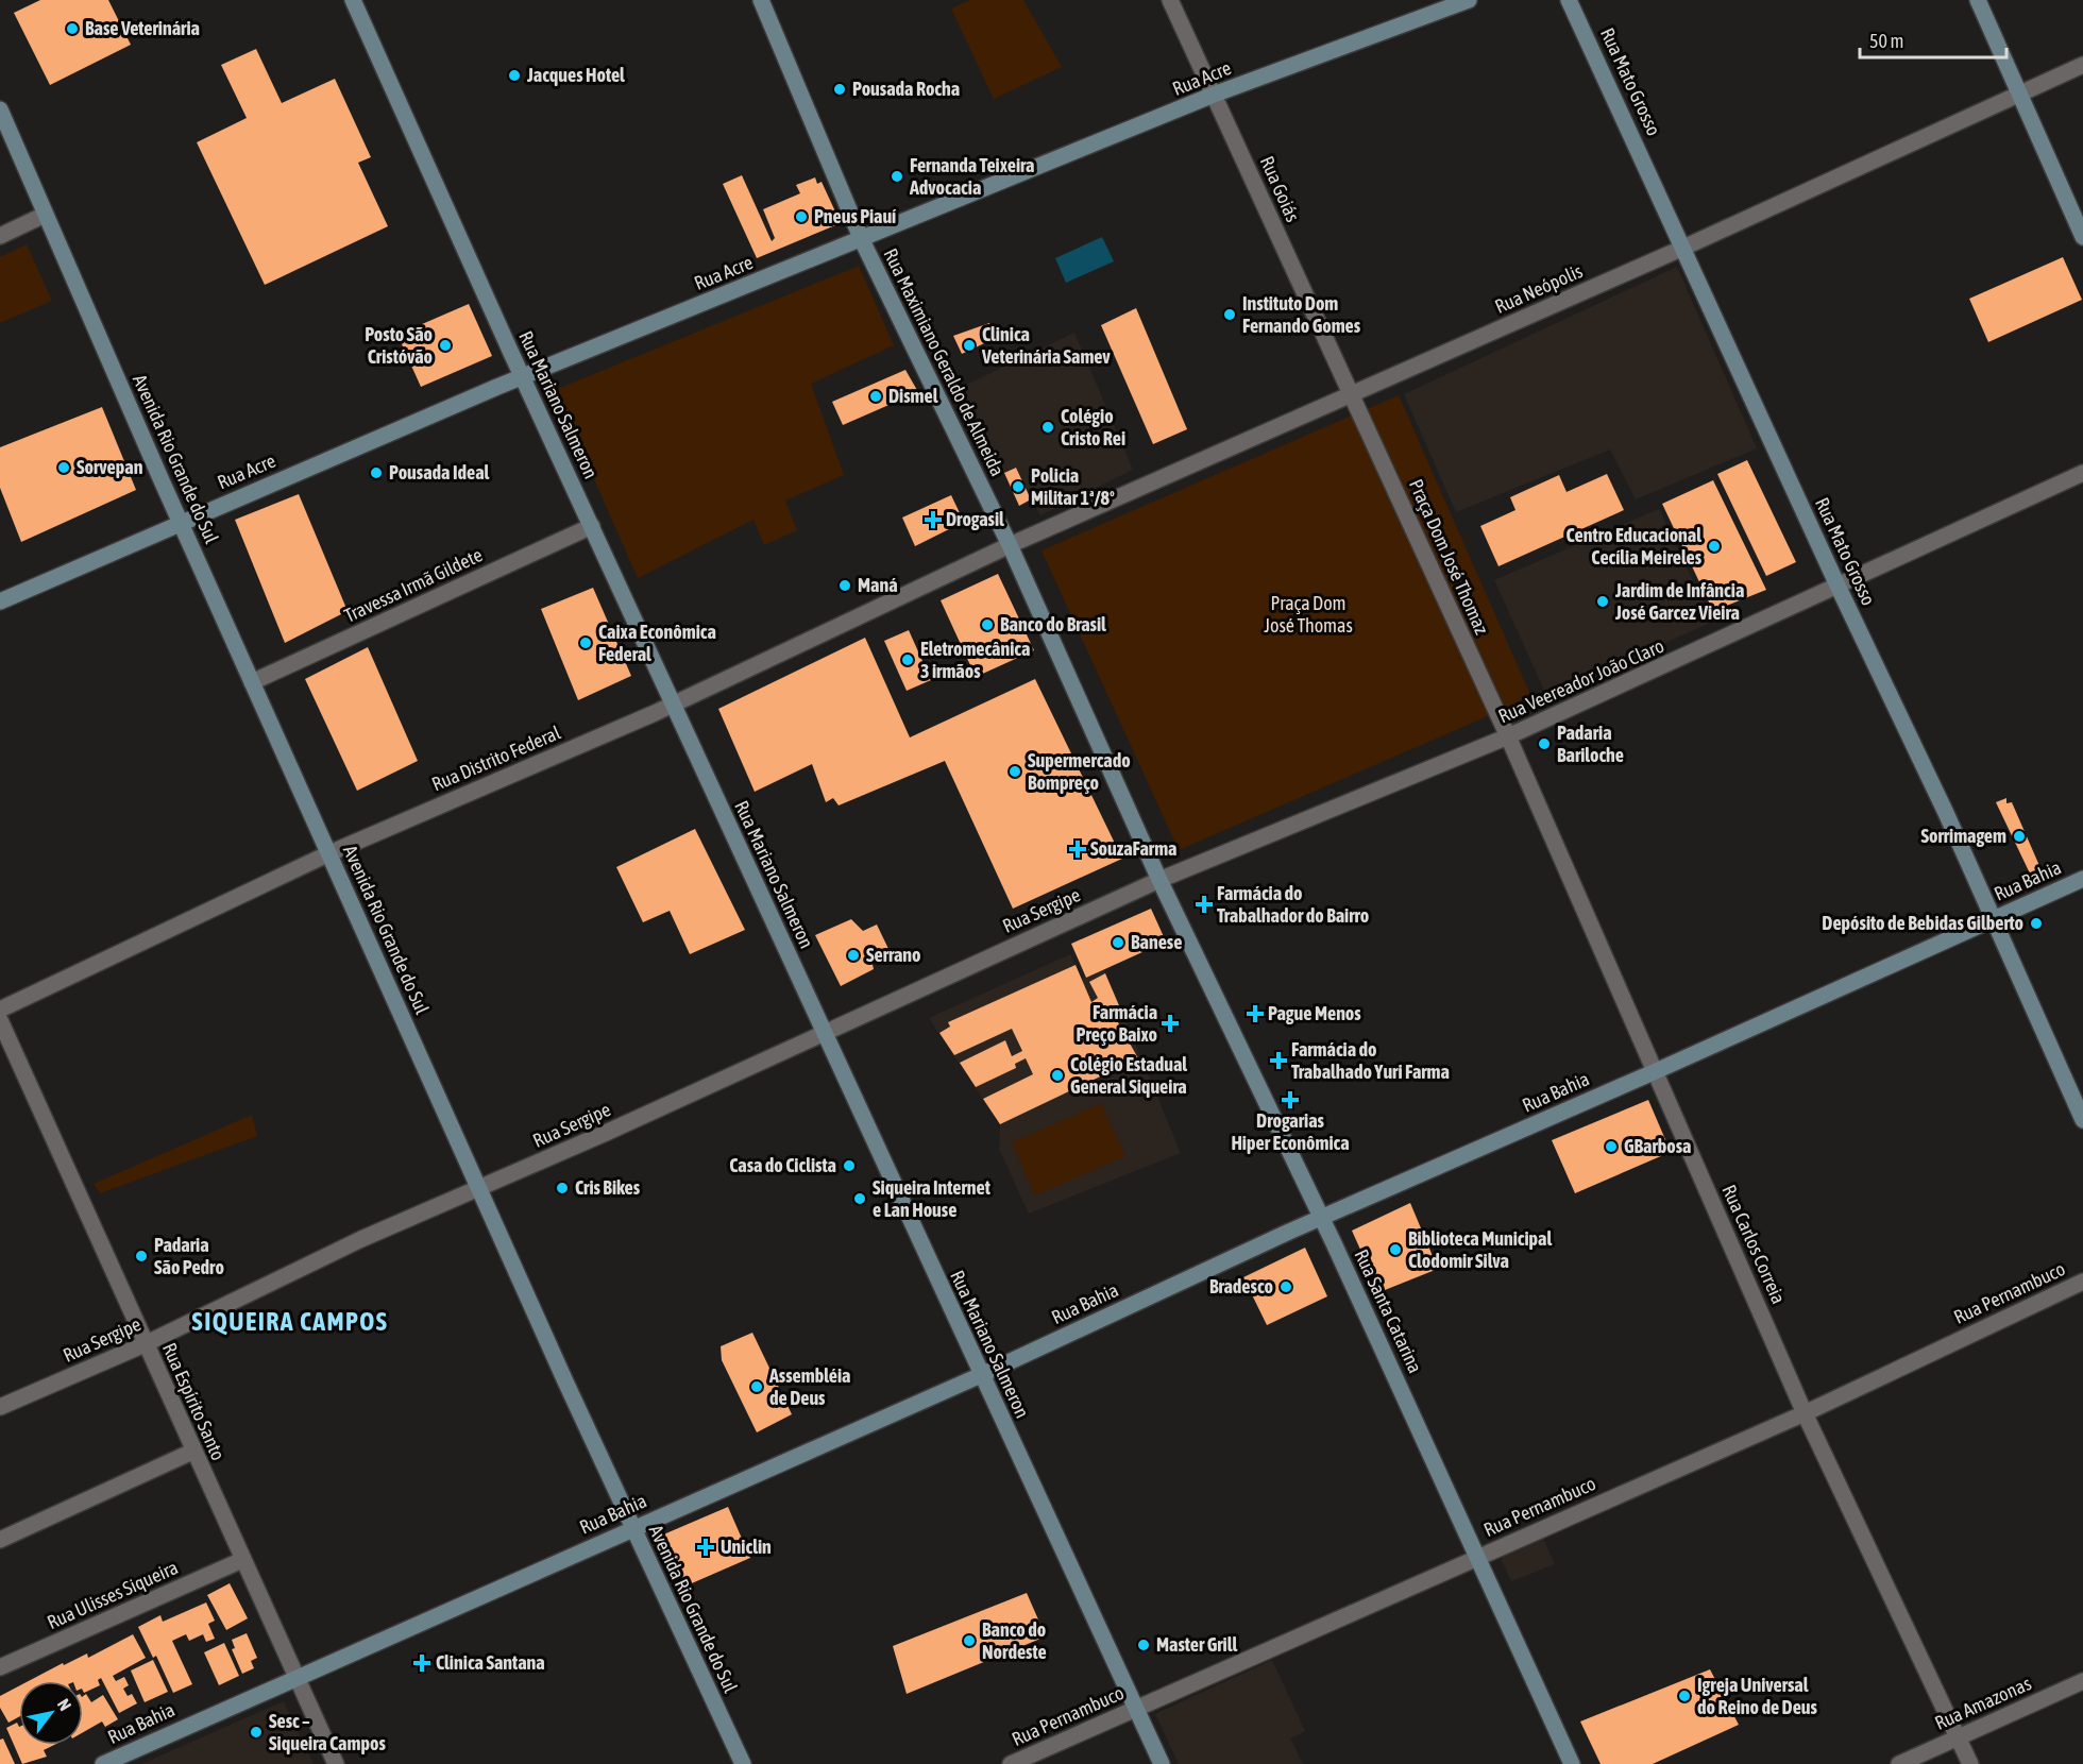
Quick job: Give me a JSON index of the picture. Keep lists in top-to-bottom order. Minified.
{"streets":{"main road":["Rua Acre","Rua Mato Grosso","Rua Maximiano Geraldo de Almeida","Rua Mariano Salmeron","Avenida Rio Grande do Sul","Rua Bahia","Rua Santa Catarina"],"street":["Rua Goiás","Rua Neópolis","Praça Dom José Thomaz","Travessa Irmã Gildete","Rua Veereador João Claro","Rua Distrito Federal","Rua Sergipe","Rua Carlos Correia","Rua Pernambuco","Rua Espírito Santo","Rua Ulisses Siqueira","Rua Amazonas"]},"crossings":[["Rua Acre","Rua Goiás"],["Rua Acre","Rua Maximiano Geraldo de Almeida"],["Rua Acre","Rua Mariano Salmeron"],["Rua Acre","Avenida Rio Grande do Sul"],["Rua Mato Grosso","Rua Neópolis"],["Rua Mato Grosso","Rua Veereador João Claro"],["Rua Mato Grosso","Rua Bahia"],["Rua Goiás","Rua Neópolis"],["Rua Goiás","Praça Dom José Thomaz"],["Rua Neópolis","Rua Maximiano Geraldo de Almeida"],["Rua Neópolis","Praça Dom José Thomaz"],["Rua Neópolis","Rua Distrito Federal"],["Rua Maximiano Geraldo de Almeida","Rua Veereador João Claro"],["Rua Maximiano Geraldo de Almeida","Rua Distrito Federal"],["Rua Maximiano Geraldo de Almeida","Rua Sergipe"],["Rua Maximiano Geraldo de Almeida","Rua Santa Catarina"],["Rua Mariano Salmeron","Travessa Irmã Gildete"],["Rua Mariano Salmeron","Rua Distrito Federal"],["Rua Mariano Salmeron","Rua Bahia"],["Rua Mariano Salmeron","Rua Sergipe"],["Rua Mariano Salmeron","Rua Pernambuco"],["Avenida Rio Grande do Sul","Travessa Irmã Gildete"],["Avenida Rio Grande do Sul","Rua Distrito Federal"],["Avenida Rio Grande do Sul","Rua Bahia"],["Avenida Rio Grande do Sul","Rua Sergipe"],["Praça Dom José Thomaz","Rua Veereador João Claro"],["Praça Dom José Thomaz","Rua Carlos Correia"],["Rua Veereador João Claro","Rua Sergipe"],["Rua Veereador João Claro","Rua Carlos Correia"],["Rua Veereador João Claro","Rua Santa Catarina"],["Rua Bahia","Rua Carlos Correia"],["Rua Bahia","Rua Santa Catarina"],["Rua Bahia","Rua Espírito Santo"],["Rua Sergipe","Rua Santa Catarina"],["Rua Sergipe","Rua Espírito Santo"],["Rua Carlos Correia","Rua Pernambuco"],["Rua Carlos Correia","Rua Amazonas"],["Rua Pernambuco","Rua Santa Catarina"],["Rua Espírito Santo","Rua Ulisses Siqueira"]],"districts":["SIQUEIRA CAMPOS"],"parks":["Praça Dom José Thomas"],"places":{"other":["Base Veterinária","Jacques Hotel","Pousada Rocha","Fernanda Teixeira Advocacia","Pneus Piauí","Instituto Dom Fernando Gomes","Posto São Cristóvão","Clinica Veterinária Samev","Dismel","Colégio Cristo Rei","Sorvepan","Pousada Ideal","Policia Militar 1ª/8º","Centro Educacional Cecília Meireles","Maná","Jardim de Infância José Garcez Vieira","Banco do Brasil","Caixa Econômica Federal","Eletromecânica 3 irmãos","Padaria Bariloche","Supermercado Bompreço","Sorrimagem","Depósito de Bebidas Gilberto","Banese","Serrano","Colégio Estadual General Siqueira","GBarbosa","Casa do Ciclista","Cris Bikes","Siqueira Internet e Lan House","Biblioteca Municipal Clodomir Silva","Padaria São Pedro","Bradesco","Assembléia de Deus","Banco do Nordeste","Master Grill","Igreja Universal do Reino de Deus","Sesc – Siqueira Campos"],"health":["Drogasil","SouzaFarma","Farmácia do Trabalhador do Bairro","Pague Menos","Farmácia Preço Baixo","Farmácia do Trabalhado Yuri Farma","Drogarias Hiper Econômica","Uniclin","Clinica Santana"]},"scale_bar":"50 m","north":"top right"}
